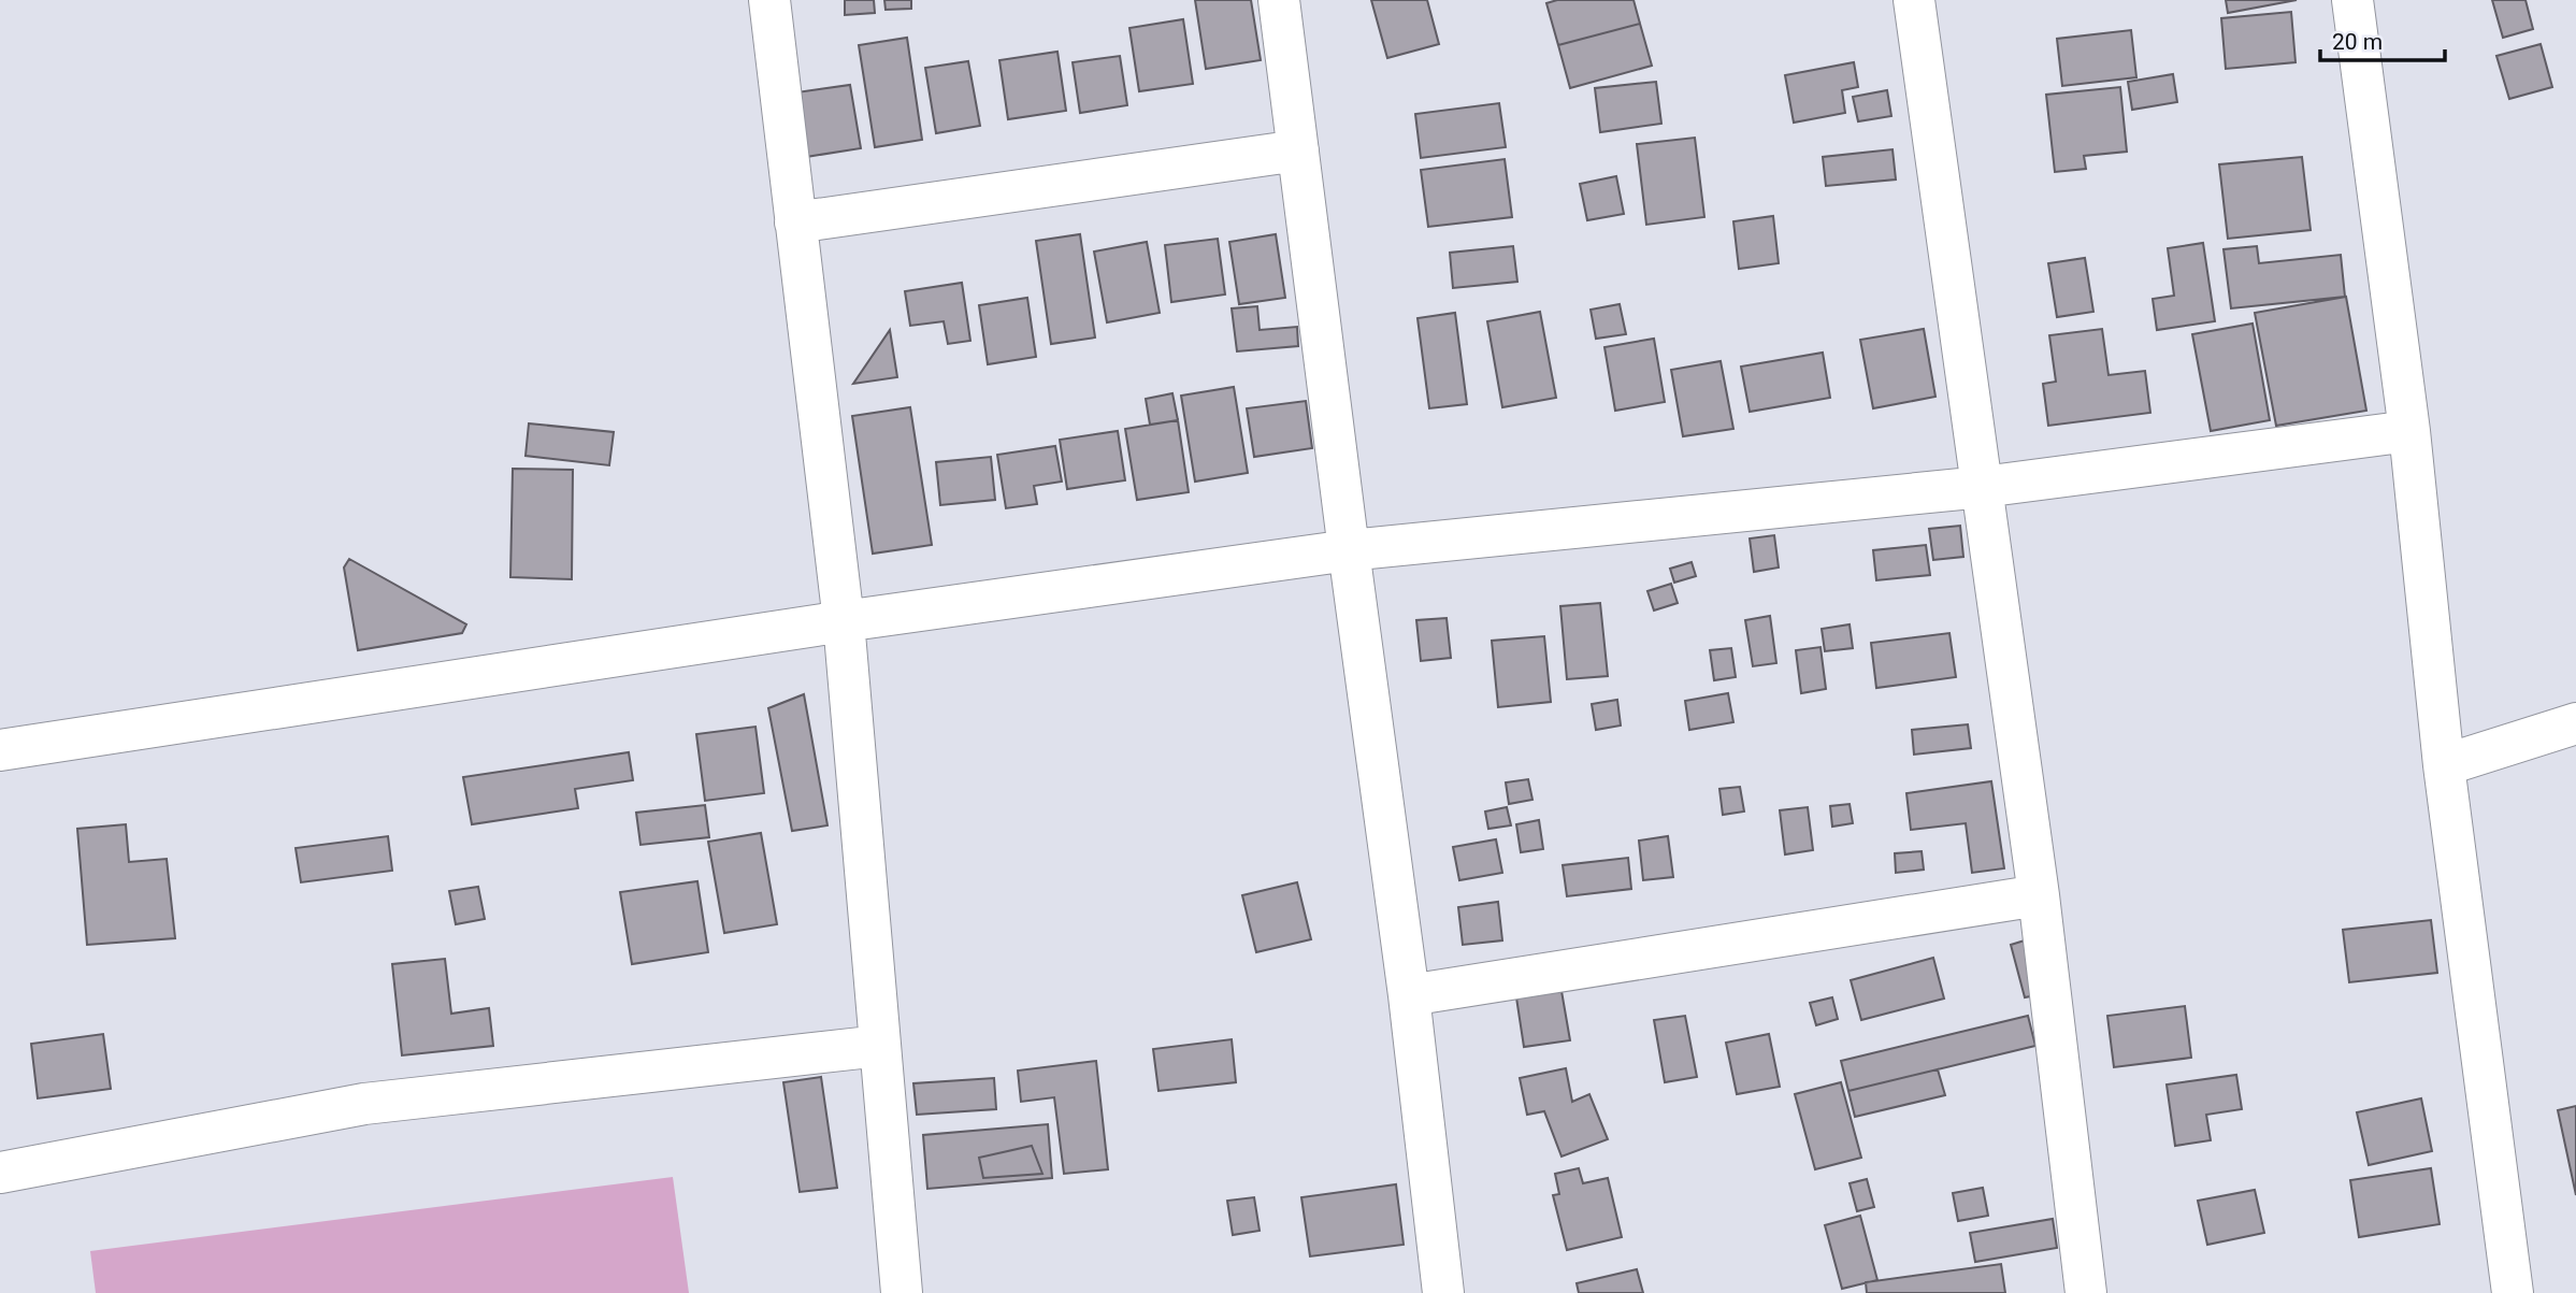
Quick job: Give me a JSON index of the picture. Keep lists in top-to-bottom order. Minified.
{"scale_bar":"20 m"}
